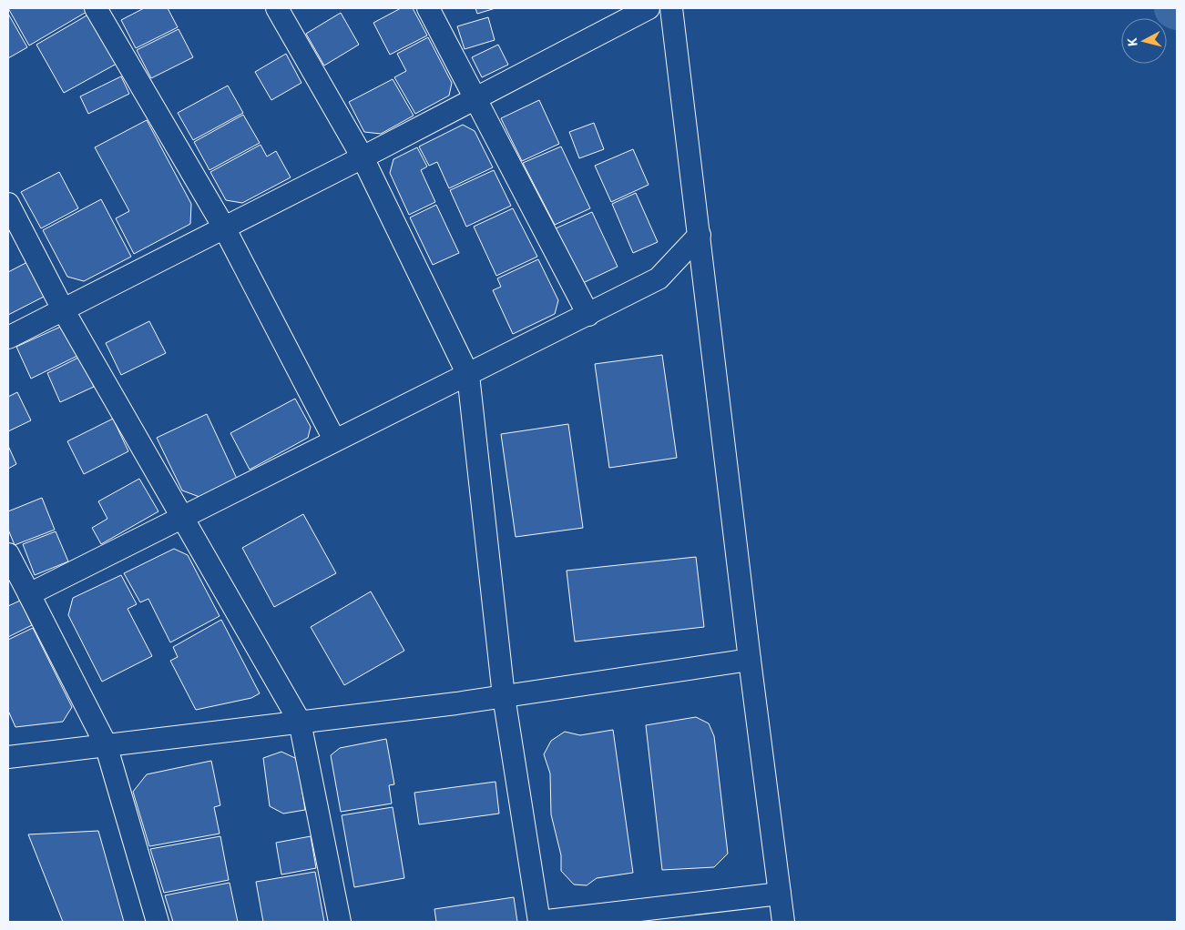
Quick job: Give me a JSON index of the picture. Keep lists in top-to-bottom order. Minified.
{"north":"left"}
